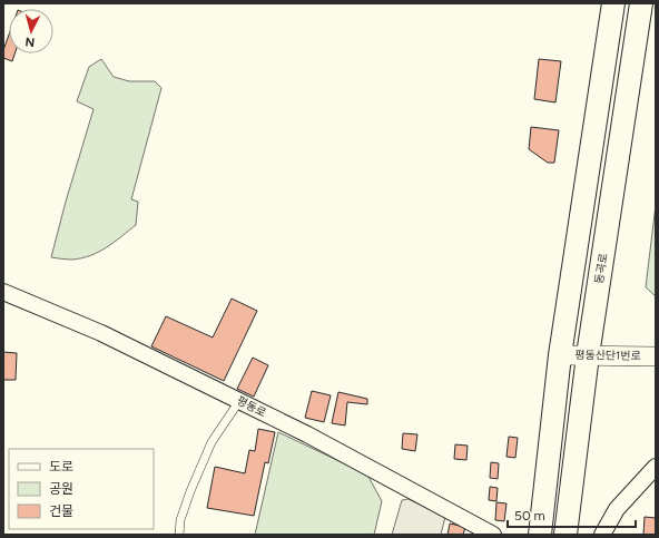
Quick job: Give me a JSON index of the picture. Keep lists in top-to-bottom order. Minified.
{"streets":{"main road":["동곡로"],"street":["평동산단1번로","평동로"]},"crossings":[["동곡로","평동산단1번로"]],"legend":["도로","공원","건물"],"scale_bar":"50 m","north":"bottom"}
